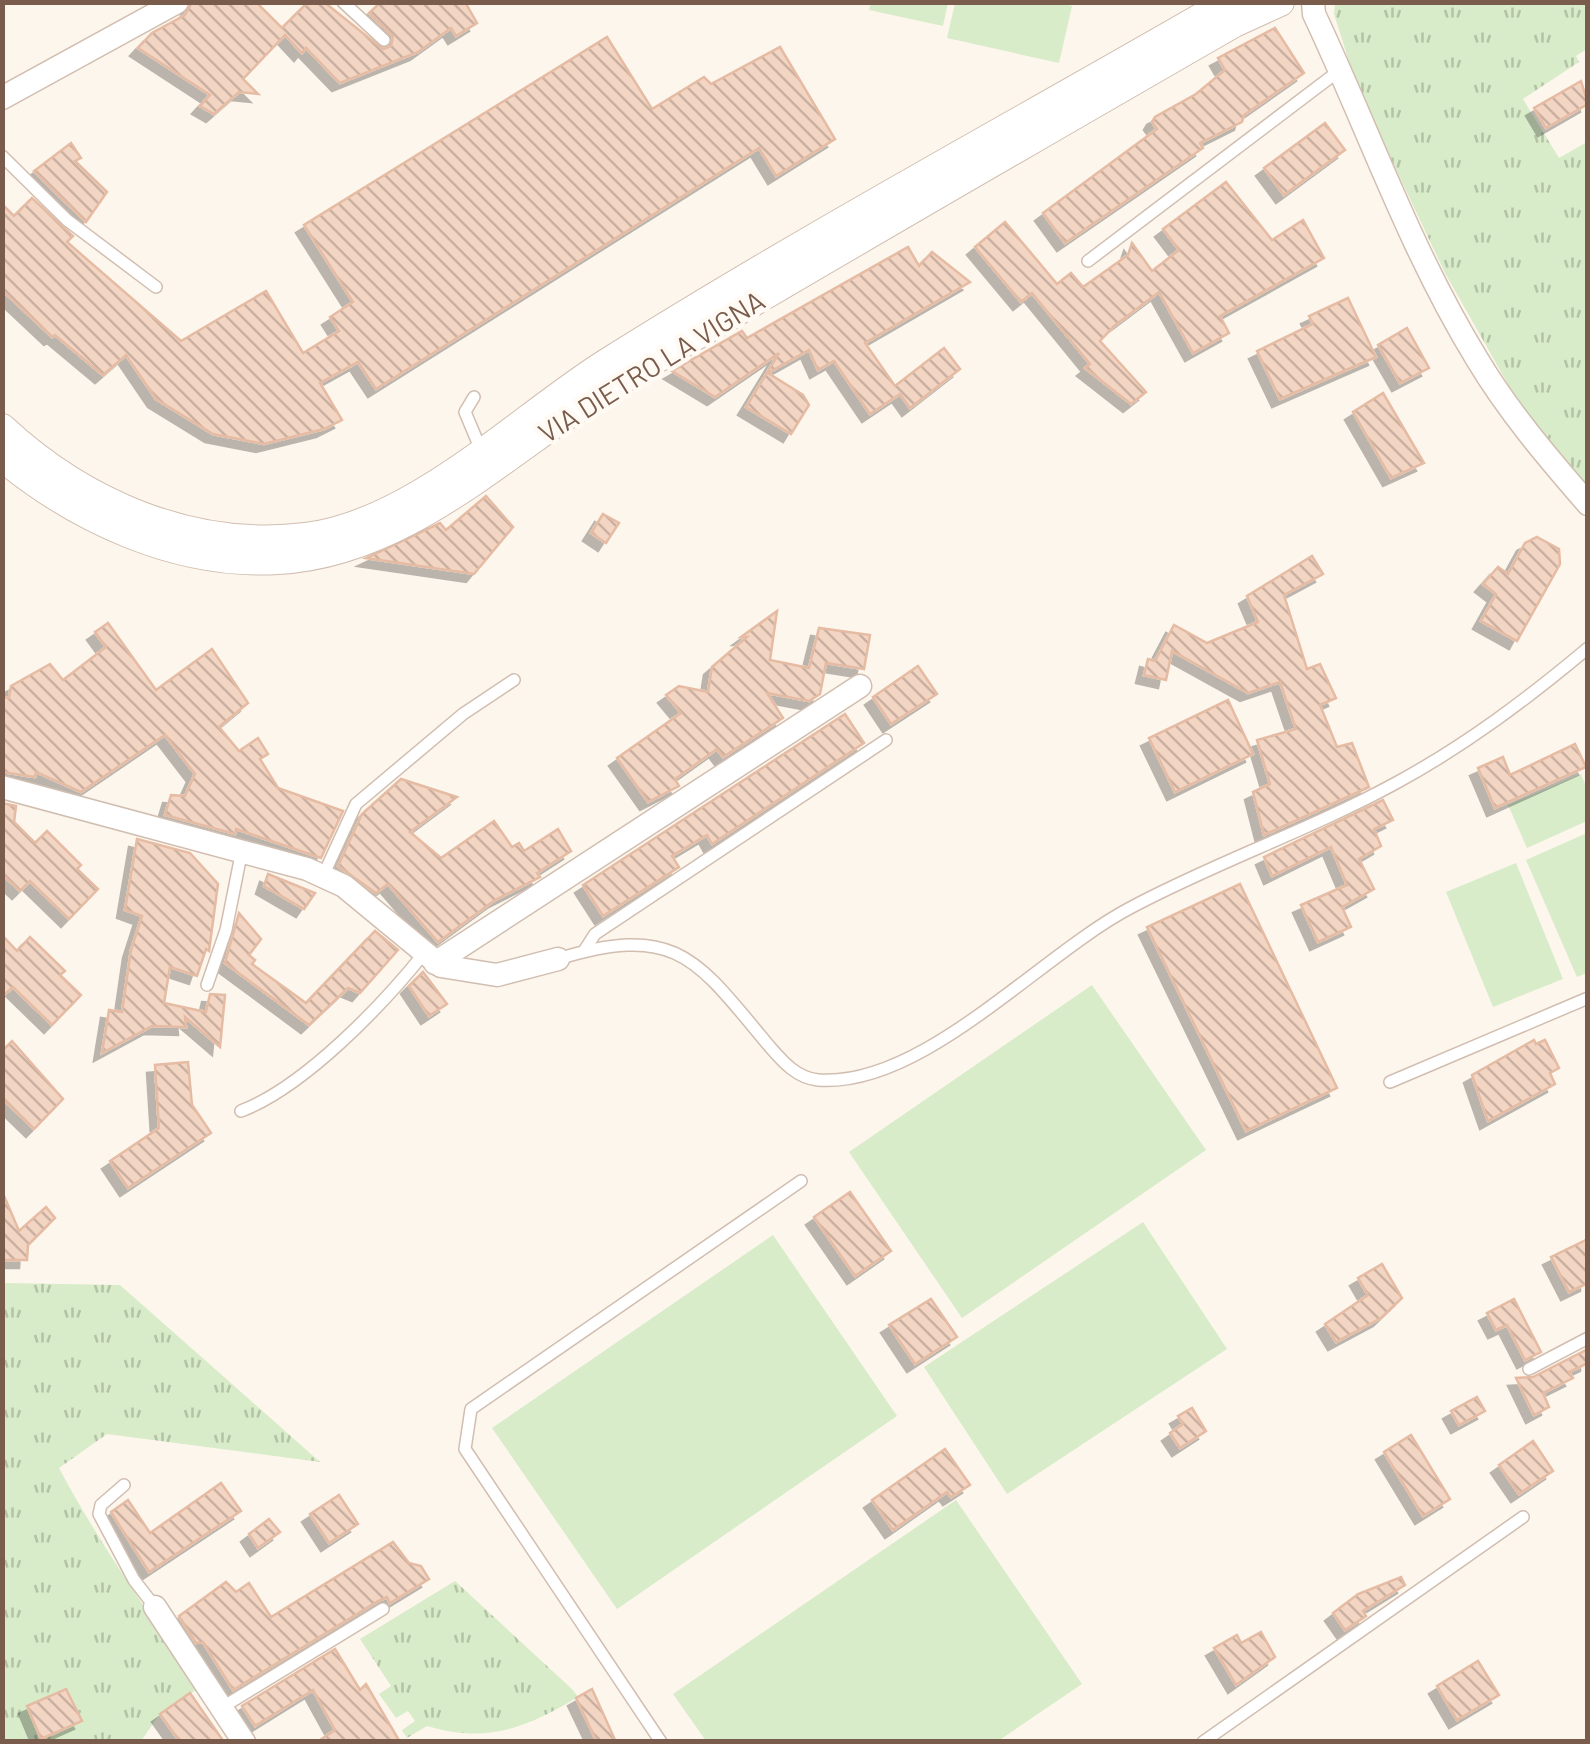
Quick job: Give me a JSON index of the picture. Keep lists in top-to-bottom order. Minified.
{"streets":{"street":["VIA DIETRO LA VIGNA"]}}
